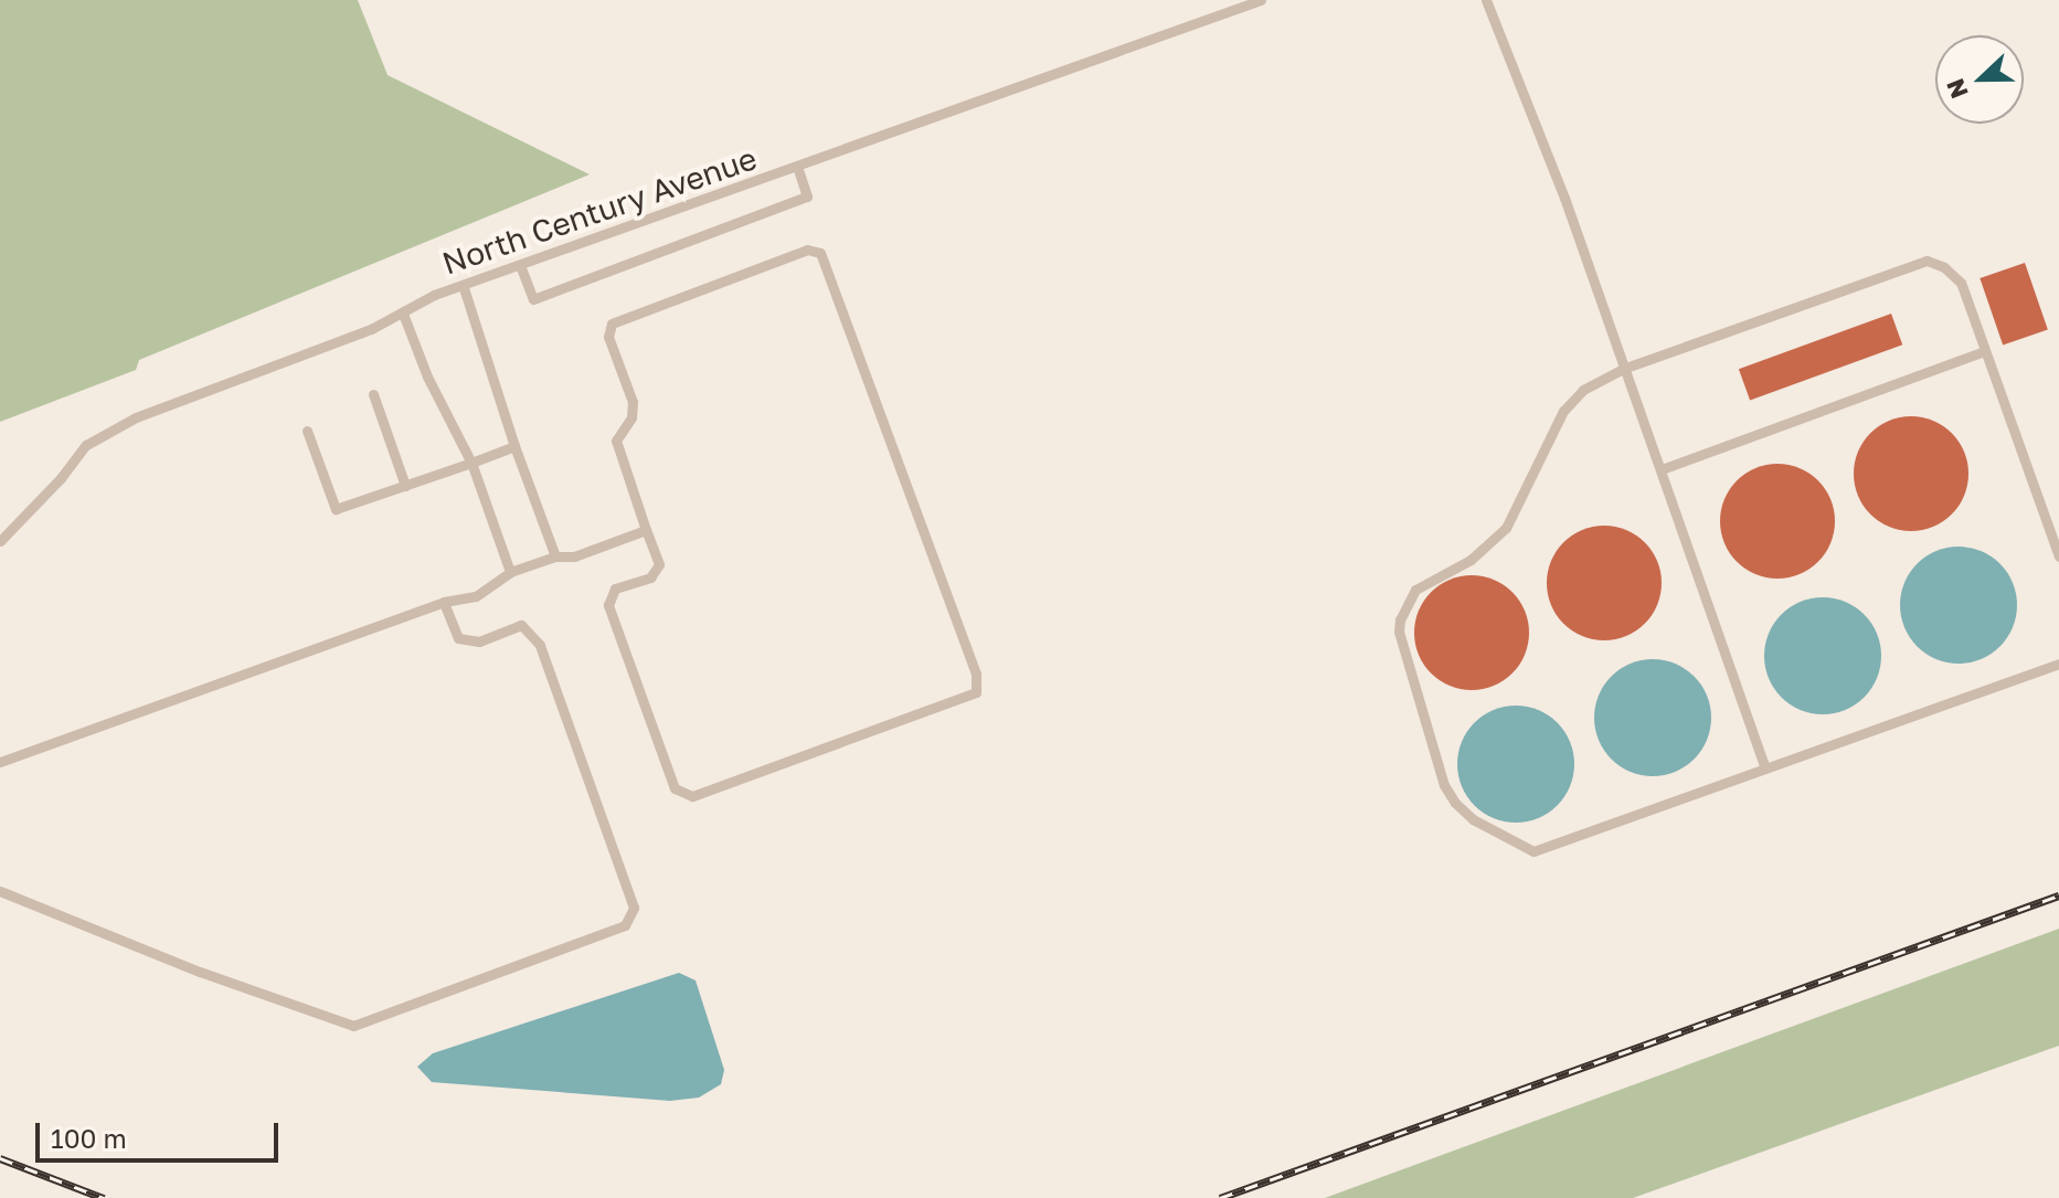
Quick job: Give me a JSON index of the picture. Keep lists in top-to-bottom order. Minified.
{"streets":{"lane":["North Century Avenue"]},"scale_bar":"100 m","north":"left"}
